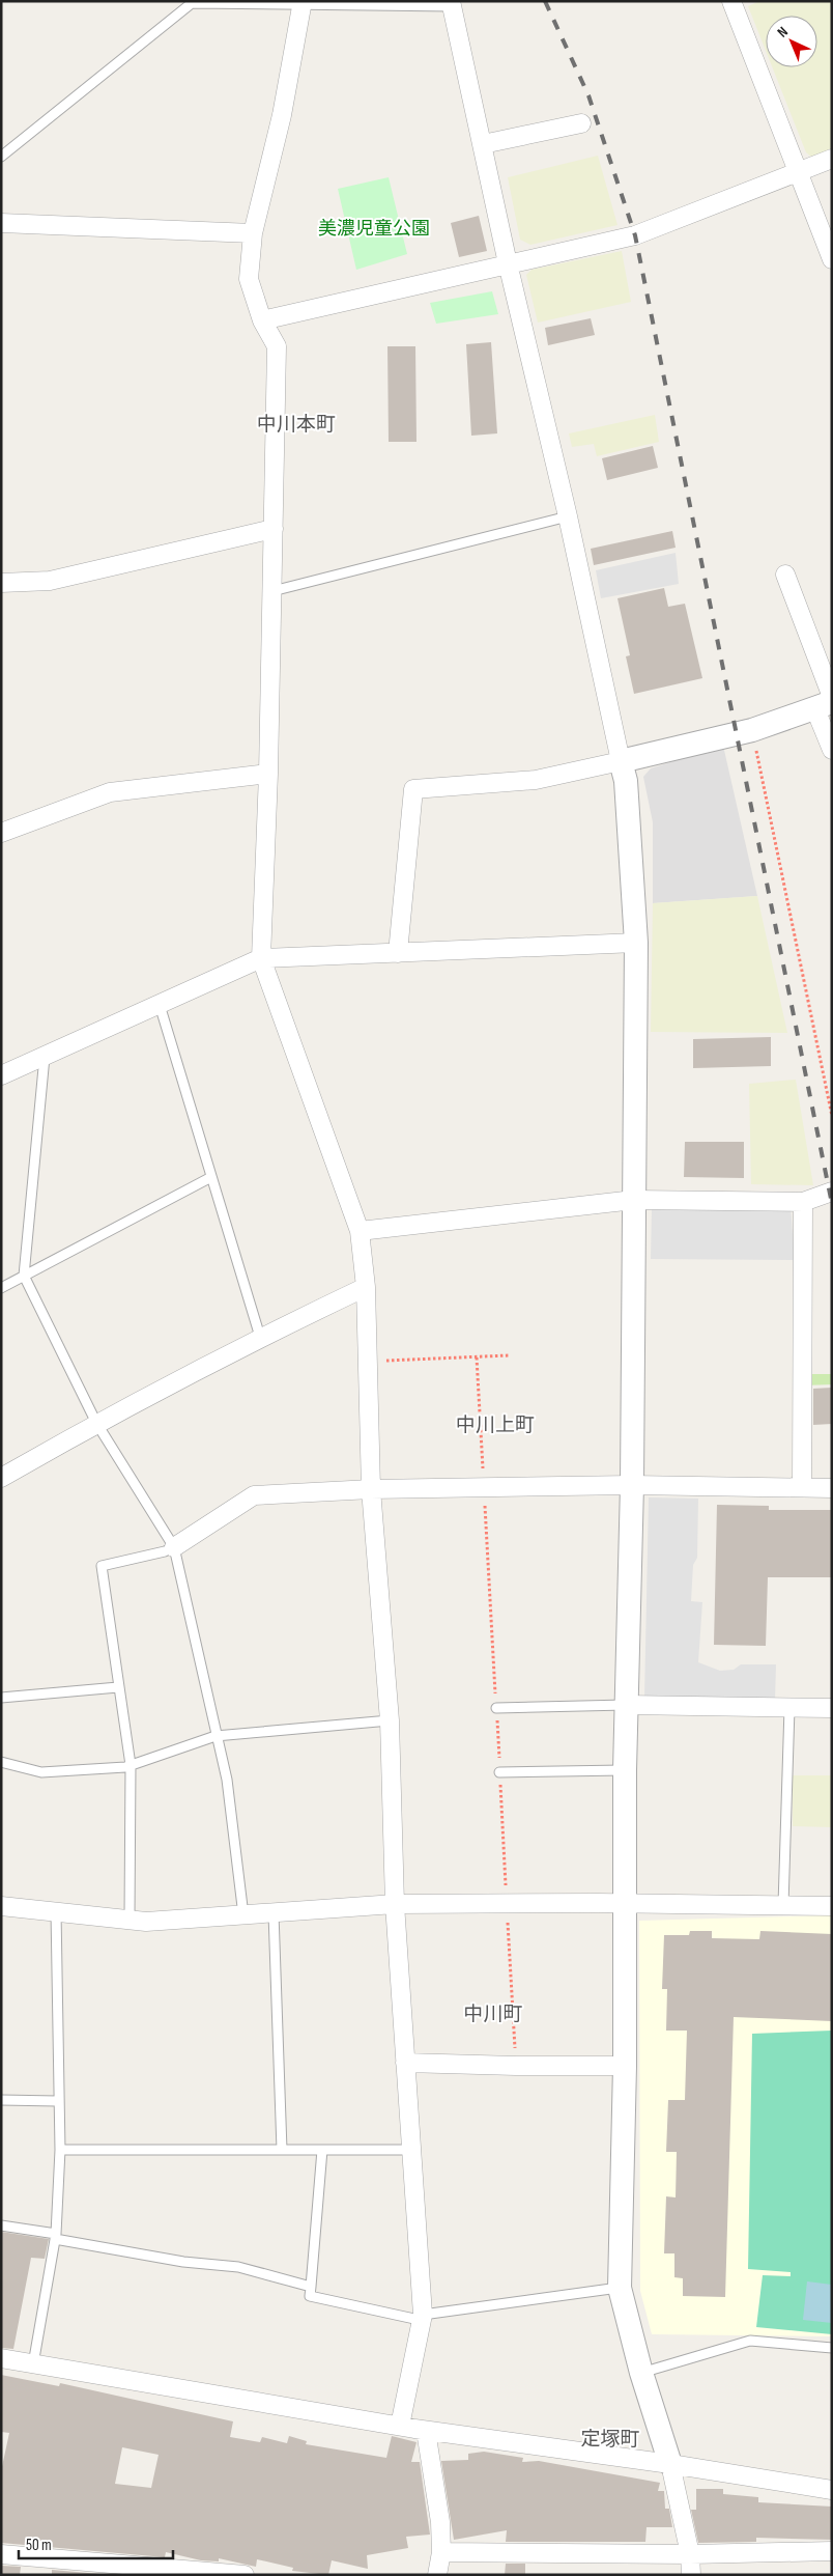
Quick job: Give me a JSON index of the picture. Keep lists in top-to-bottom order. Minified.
{"districts":["中川本町","中川上町","中川町","定塚町"],"parks":["美濃児童公園"],"scale_bar":"50 m","north":"top left"}
